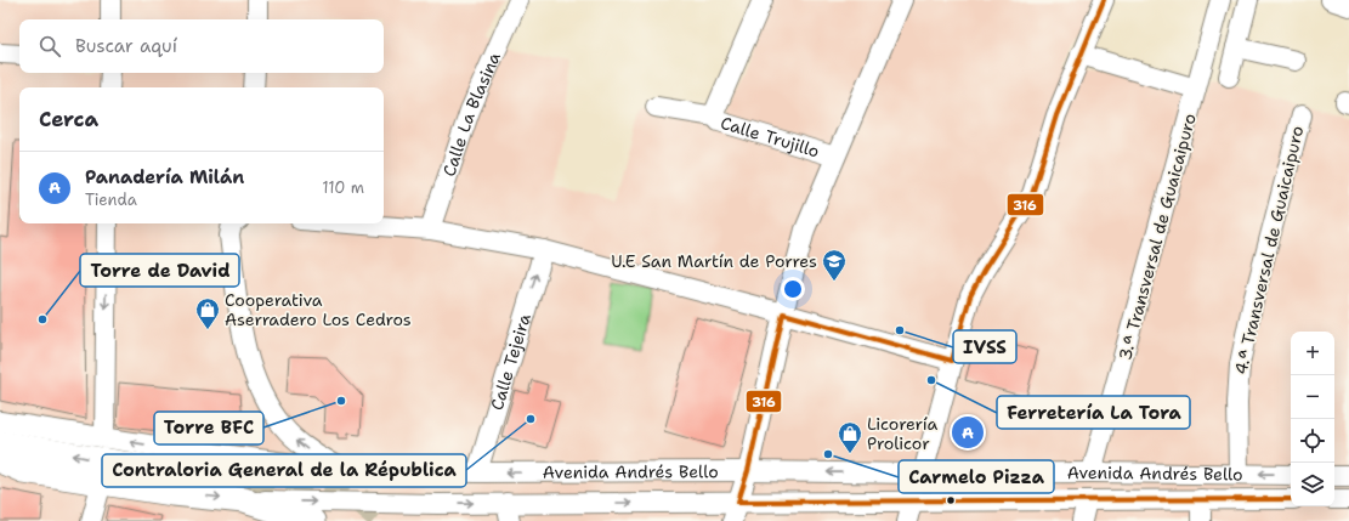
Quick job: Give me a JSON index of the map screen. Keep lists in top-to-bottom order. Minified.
{"streets":{"main road":["Avenida Andrés Bello"],"street":["Calle La Blasina","Calle Trujillo","3.ª Transversal de Guaicaipuro","4.ª Transversal de Guaicaipuro","Calle Tejeira"]},"crossings":[["3.ª Transversal de Guaicaipuro","Avenida Andrés Bello"],["4.ª Transversal de Guaicaipuro","Avenida Andrés Bello"],["Calle Tejeira","Avenida Andrés Bello"]],"one_way":["Calle Tejeira"],"places":{"school or university":["U.E San Martín de Porres"],"other":["Torre de David","IVSS","Ferretería La Tora","Torre BFC","Contraloria General de la Républica","Carmelo Pizza"],"shop":["Cooperativa Aserradero Los Cedros","Licorería Prolicor"]},"lines":["transit line 316"],"page":{"search":"Buscar aquí","heading":"Cerca","list":[{"mark":"A","name":"Panadería Milán","note":"Tienda","value":"110 m"}],"map_buttons":["+","−"],"pins":"A"}}
